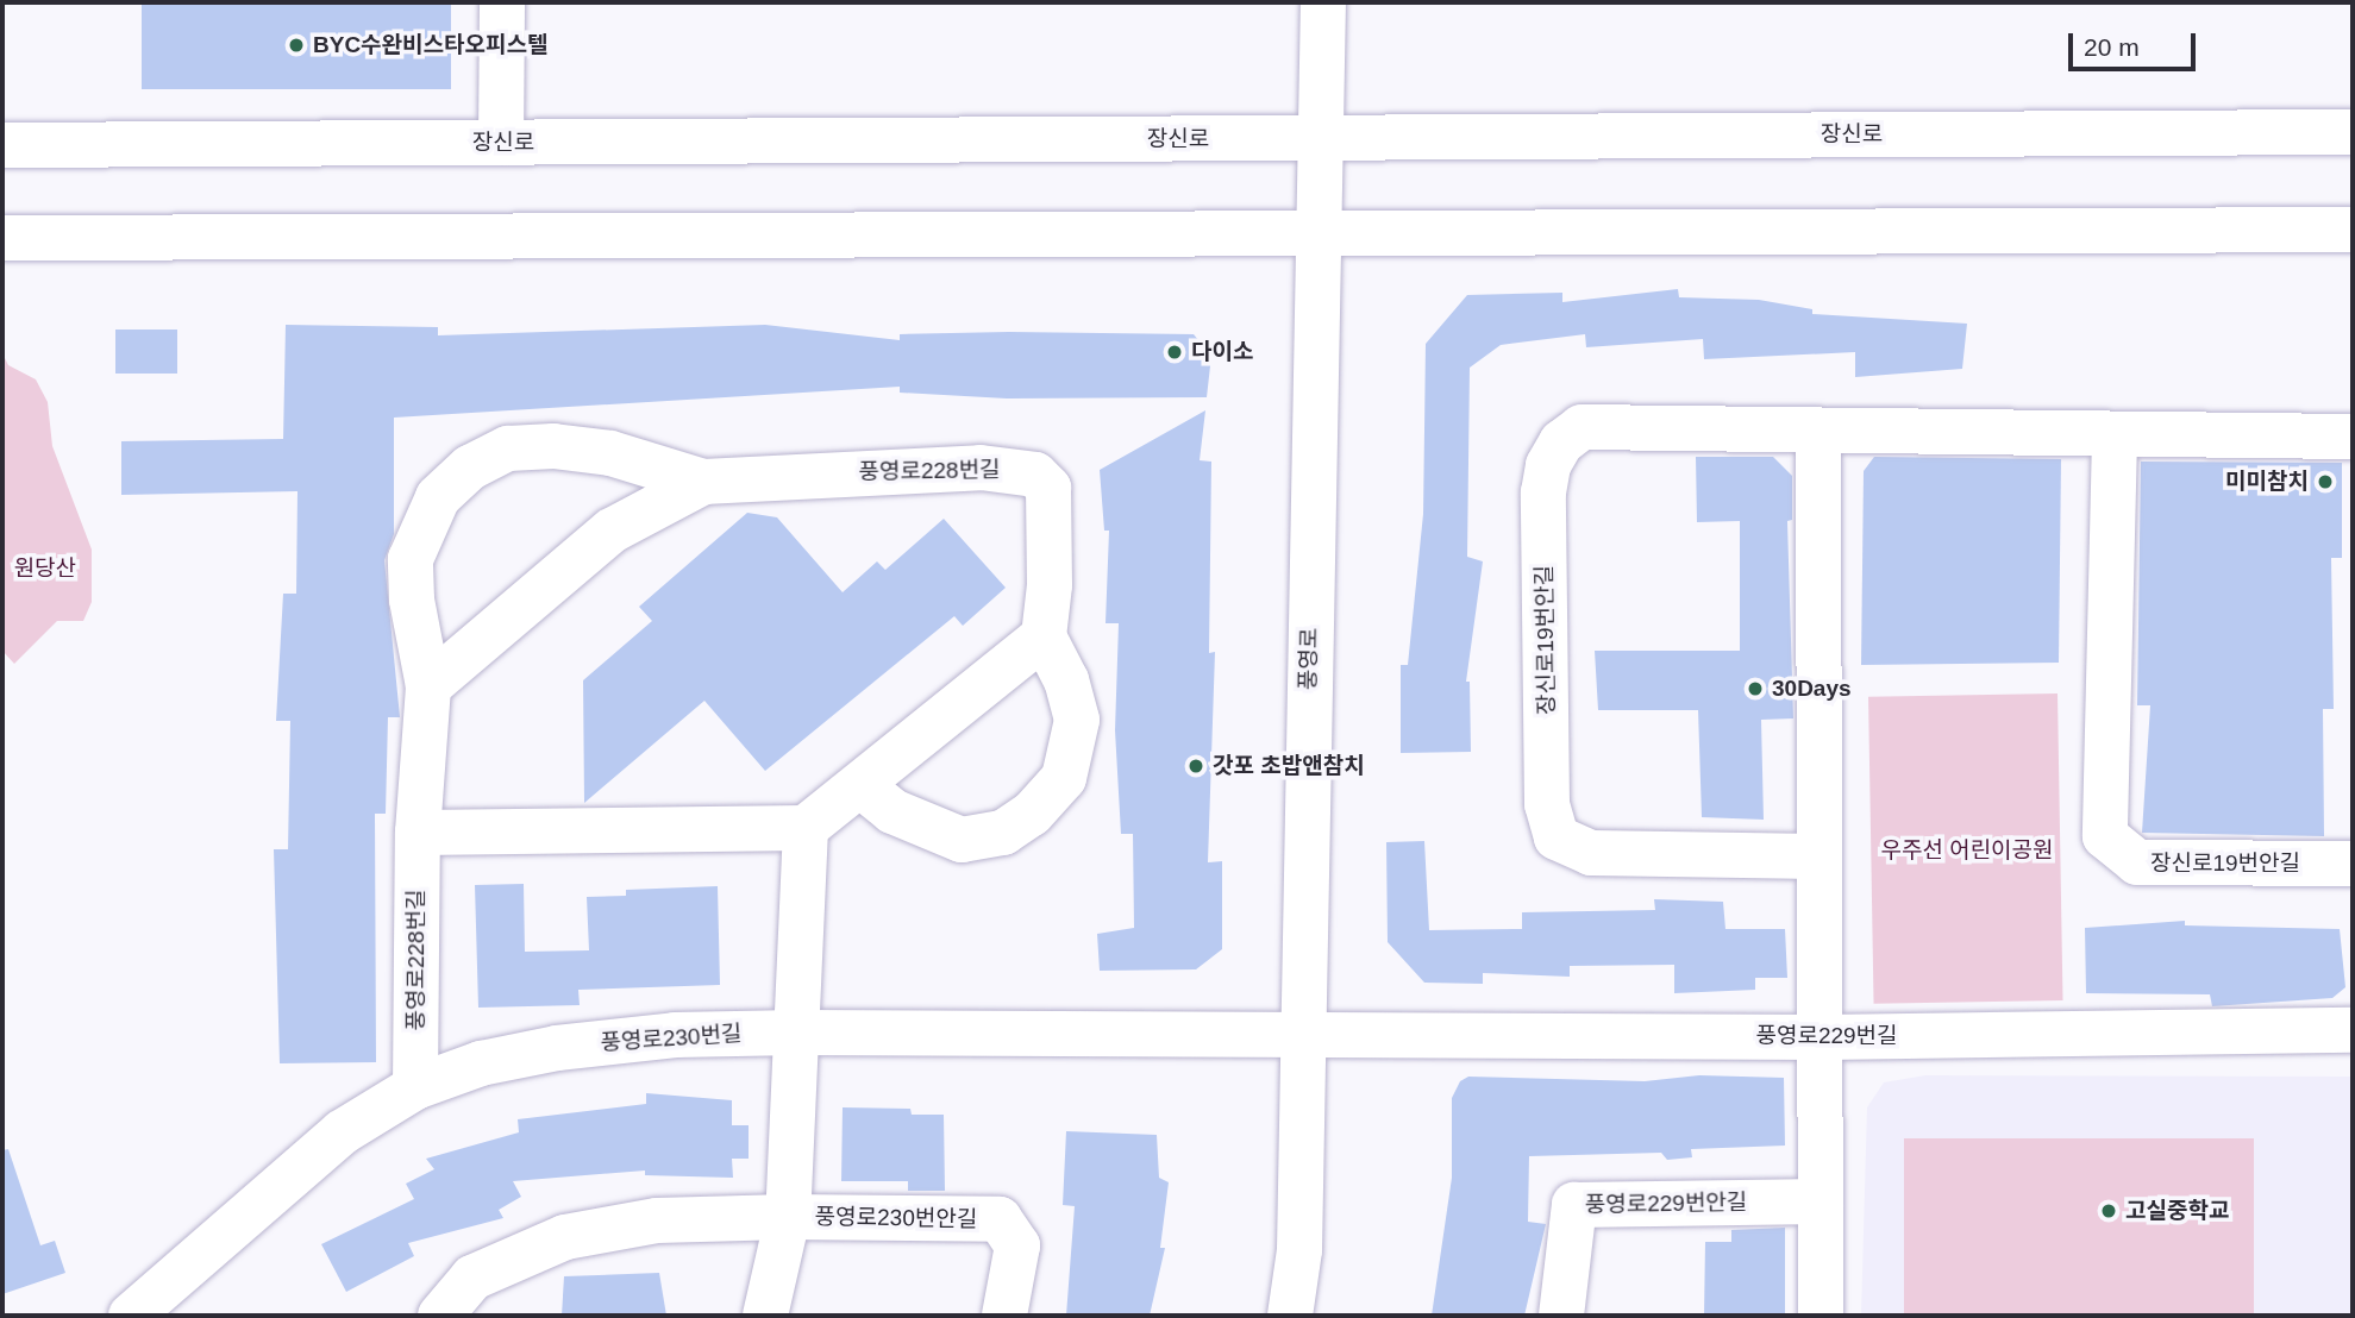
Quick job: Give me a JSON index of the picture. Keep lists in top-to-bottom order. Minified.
{"streets":{"street":["장신로","풍영로228번길","장신로19번안길","풍영로","풍영로229번길","풍영로230번길","풍영로229번안길","풍영로230번안길"]},"crossings":[["장신로","풍영로"],["풍영로228번길","풍영로230번길"],["풍영로","풍영로229번길"],["풍영로","풍영로230번길"],["풍영로229번길","풍영로230번길"],["풍영로230번길","풍영로230번안길"]],"parks":["원당산","우주선 어린이공원"],"places":["BYC수완비스타오피스텔","다이소","미미참치","30Days","갓포 초밥앤참치","고실중학교"],"scale_bar":"20 m"}
